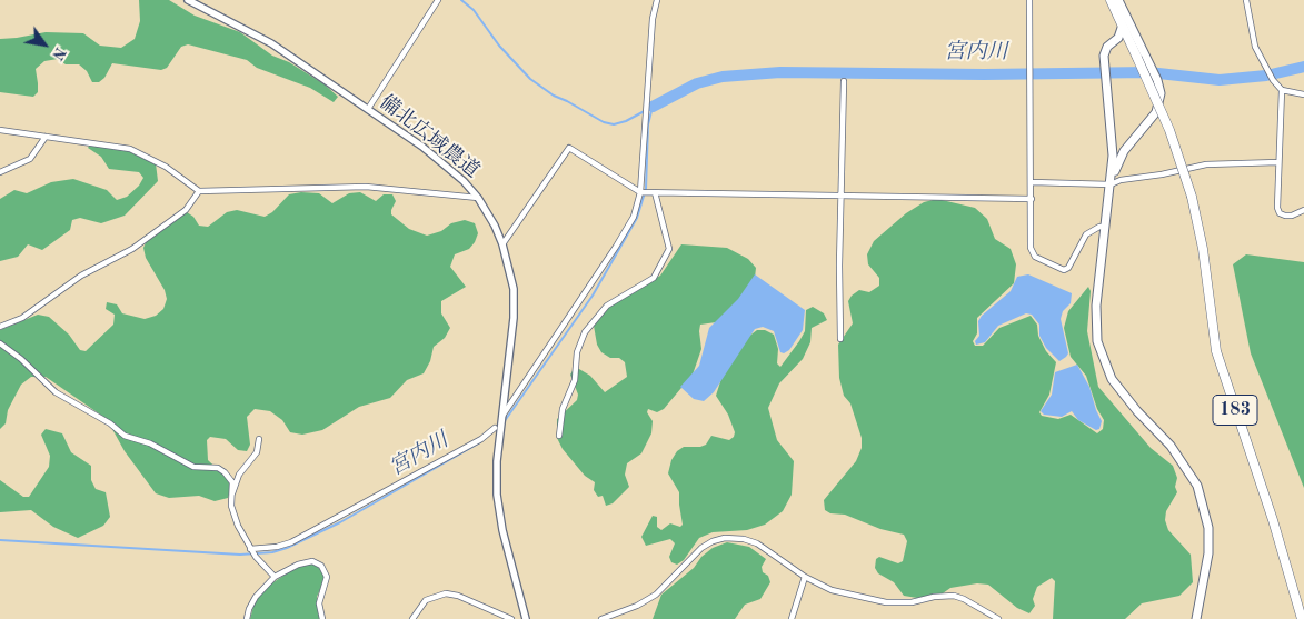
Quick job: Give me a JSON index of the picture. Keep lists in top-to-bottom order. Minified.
{"streets":{"highway":["183"],"street":["備北広域農道"]},"water":["宮内川"],"north":"bottom right"}
